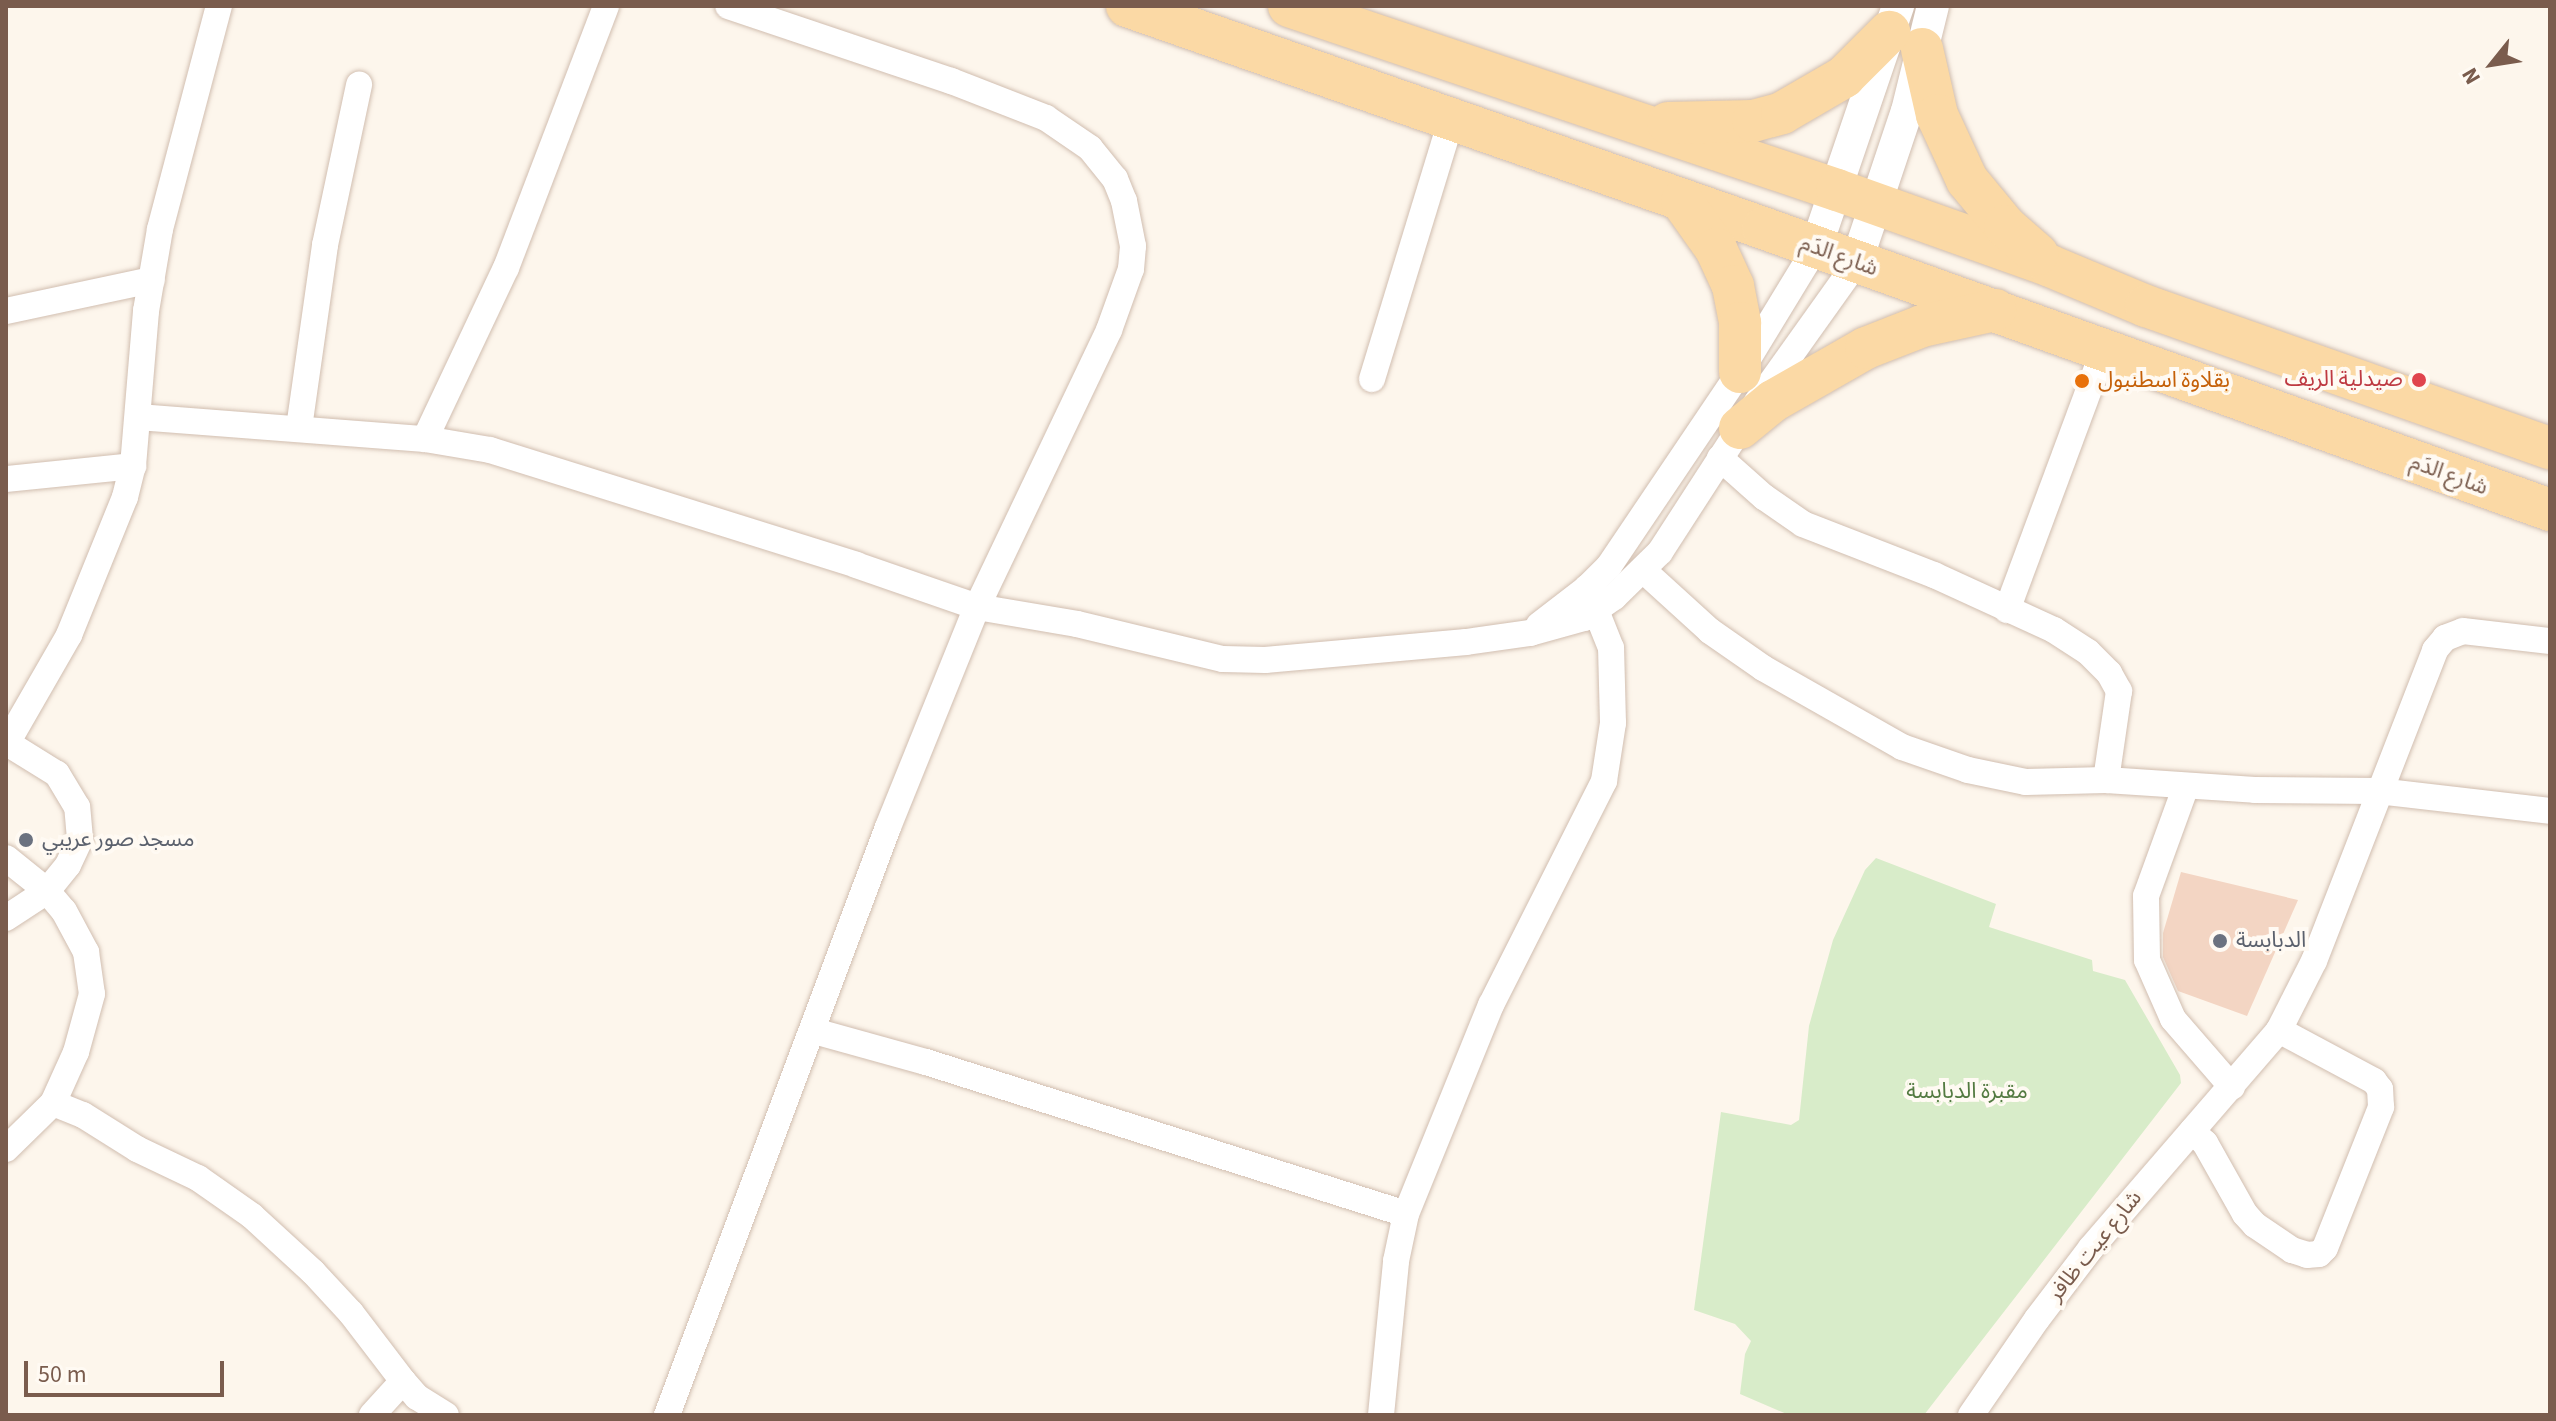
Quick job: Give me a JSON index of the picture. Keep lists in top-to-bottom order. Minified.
{"streets":{"main road":["شارع الدَم"],"street":["شارع عيت ظافر"]},"parks":["مقبرة الدبابسة"],"places":["صيدلية الريف","بقلاوة اسطنبول","مسجد صور عريبي","الدبابسة"],"scale_bar":"50 m","north":"bottom left"}
